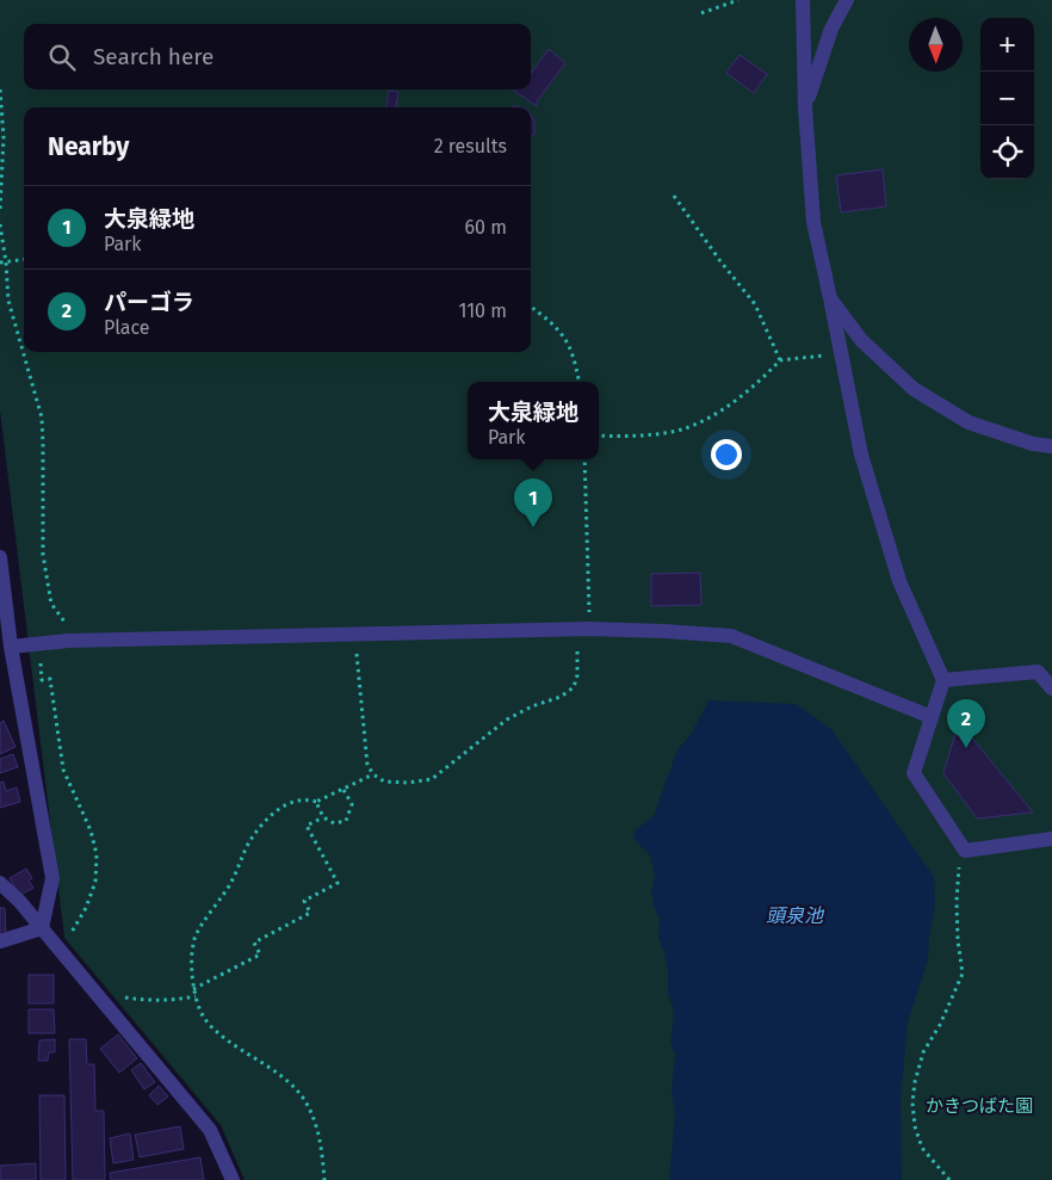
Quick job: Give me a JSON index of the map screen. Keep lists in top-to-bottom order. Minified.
{"water":["頭泉池"],"parks":["かきつばた園"],"north":"bottom","page":{"map_buttons":["+","−"],"search":"Search here","heading":["Nearby","2 results"],"list":[{"mark":"1","name":"大泉緑地","note":"Park","value":"60 m"},{"mark":"2","name":"パーゴラ","note":"Place","value":"110 m"}],"popup":["大泉緑地","Park"],"pins":["1","2"]}}
